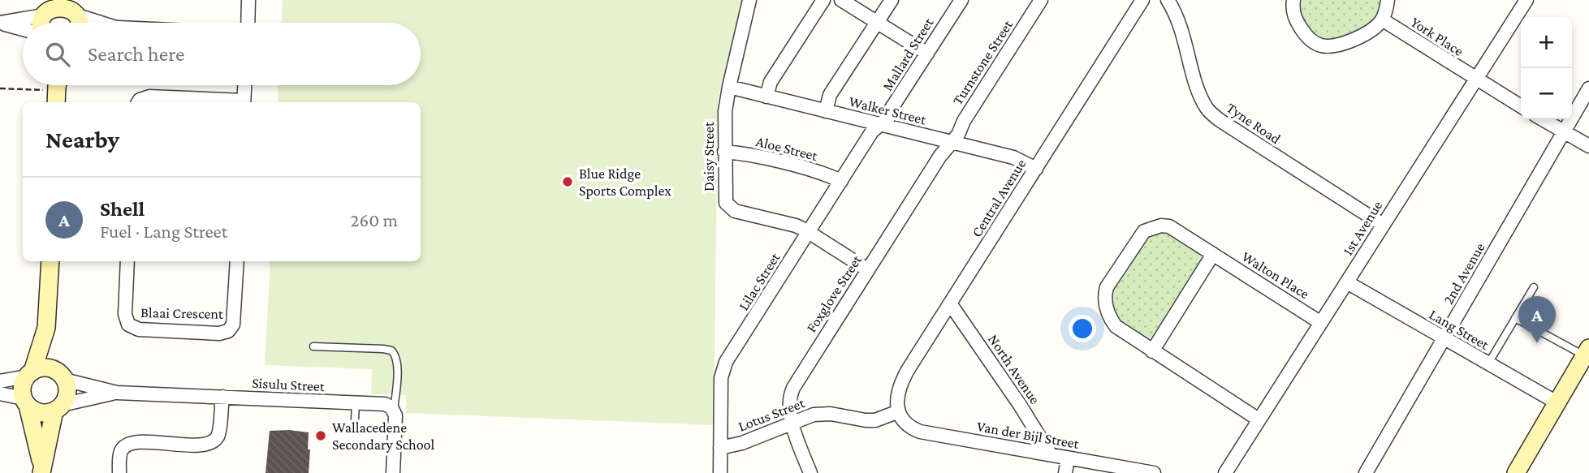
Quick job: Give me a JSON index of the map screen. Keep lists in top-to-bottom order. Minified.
{"streets":{"street":["York Place","Mallard Street","Turnstone Street","Walker Street","Tyne Road","Aloe Street","Daisy Street","Central Avenue","1st Avenue","2nd Avenue","Walton Place","Lilac Street","Foxglove Street","Blaai Crescent","Lang Street","North Avenue","Sisulu Street","Lotus Street","Van der Bijl Street"]},"crossings":[["York Place","1st Avenue"],["Mallard Street","Walker Street"],["Mallard Street","Lilac Street"],["Turnstone Street","Walker Street"],["Turnstone Street","Foxglove Street"],["Walker Street","Daisy Street"],["Walker Street","Central Avenue"],["Walker Street","Lilac Street"],["Walker Street","Foxglove Street"],["Tyne Road","1st Avenue"],["Aloe Street","Daisy Street"],["Aloe Street","Lilac Street"],["Daisy Street","Lilac Street"],["Daisy Street","Foxglove Street"],["Central Avenue","North Avenue"],["Central Avenue","Lotus Street"],["Central Avenue","Van der Bijl Street"],["1st Avenue","Walton Place"],["1st Avenue","Lang Street"],["2nd Avenue","Lang Street"],["Lilac Street","Lotus Street"],["Foxglove Street","Lotus Street"],["North Avenue","Van der Bijl Street"],["Lotus Street","Van der Bijl Street"]],"places":["Blue Ridge Sports Complex","Wallacedene Secondary School"],"page":{"map_buttons":["+","−"],"search":"Search here","heading":"Nearby","list":[{"mark":"A","name":"Shell","note":"Fuel · Lang Street","value":"260 m"}],"pins":"A"}}
